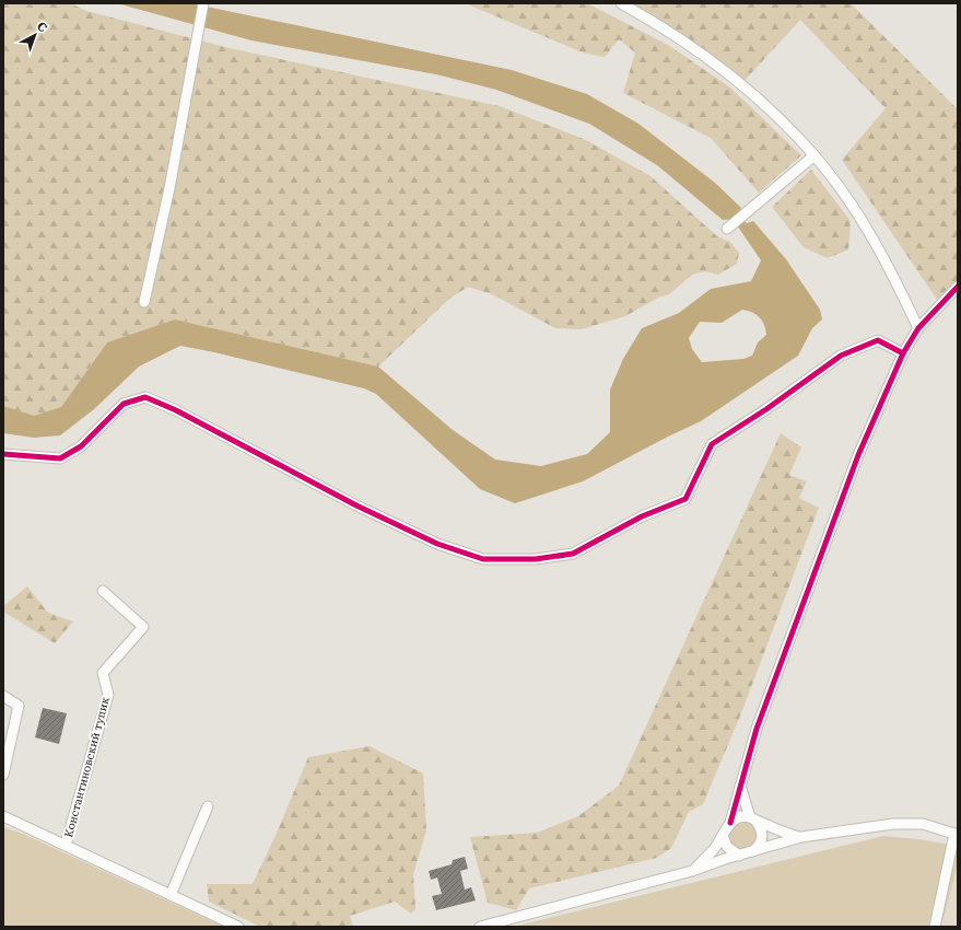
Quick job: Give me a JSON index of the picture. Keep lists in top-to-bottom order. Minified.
{"streets":{"street":["Константиновский тупик"]},"north":"top right"}
